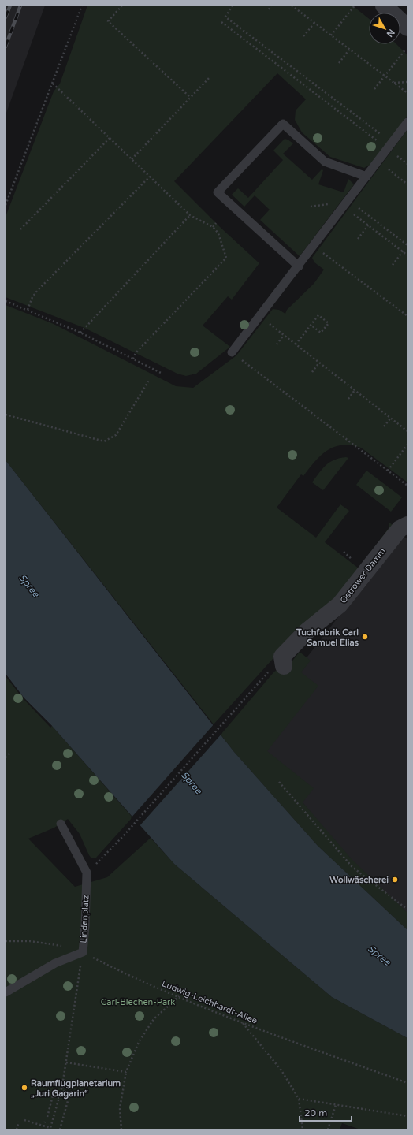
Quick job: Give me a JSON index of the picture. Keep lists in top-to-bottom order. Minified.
{"streets":{"street":["Ostrower Damm"],"lane":["Lindenplatz"],"path":["Ludwig-Leichhardt-Allee"]},"crossings":[["Lindenplatz","Ludwig-Leichhardt-Allee"]],"water":["Spree"],"parks":["Carl-Blechen-Park"],"places":["Tuchfabrik Carl Samuel Elias","Wollwäscherei","Raumflugplanetarium „Juri Gagarin“"],"scale_bar":"20 m","north":"bottom right"}
